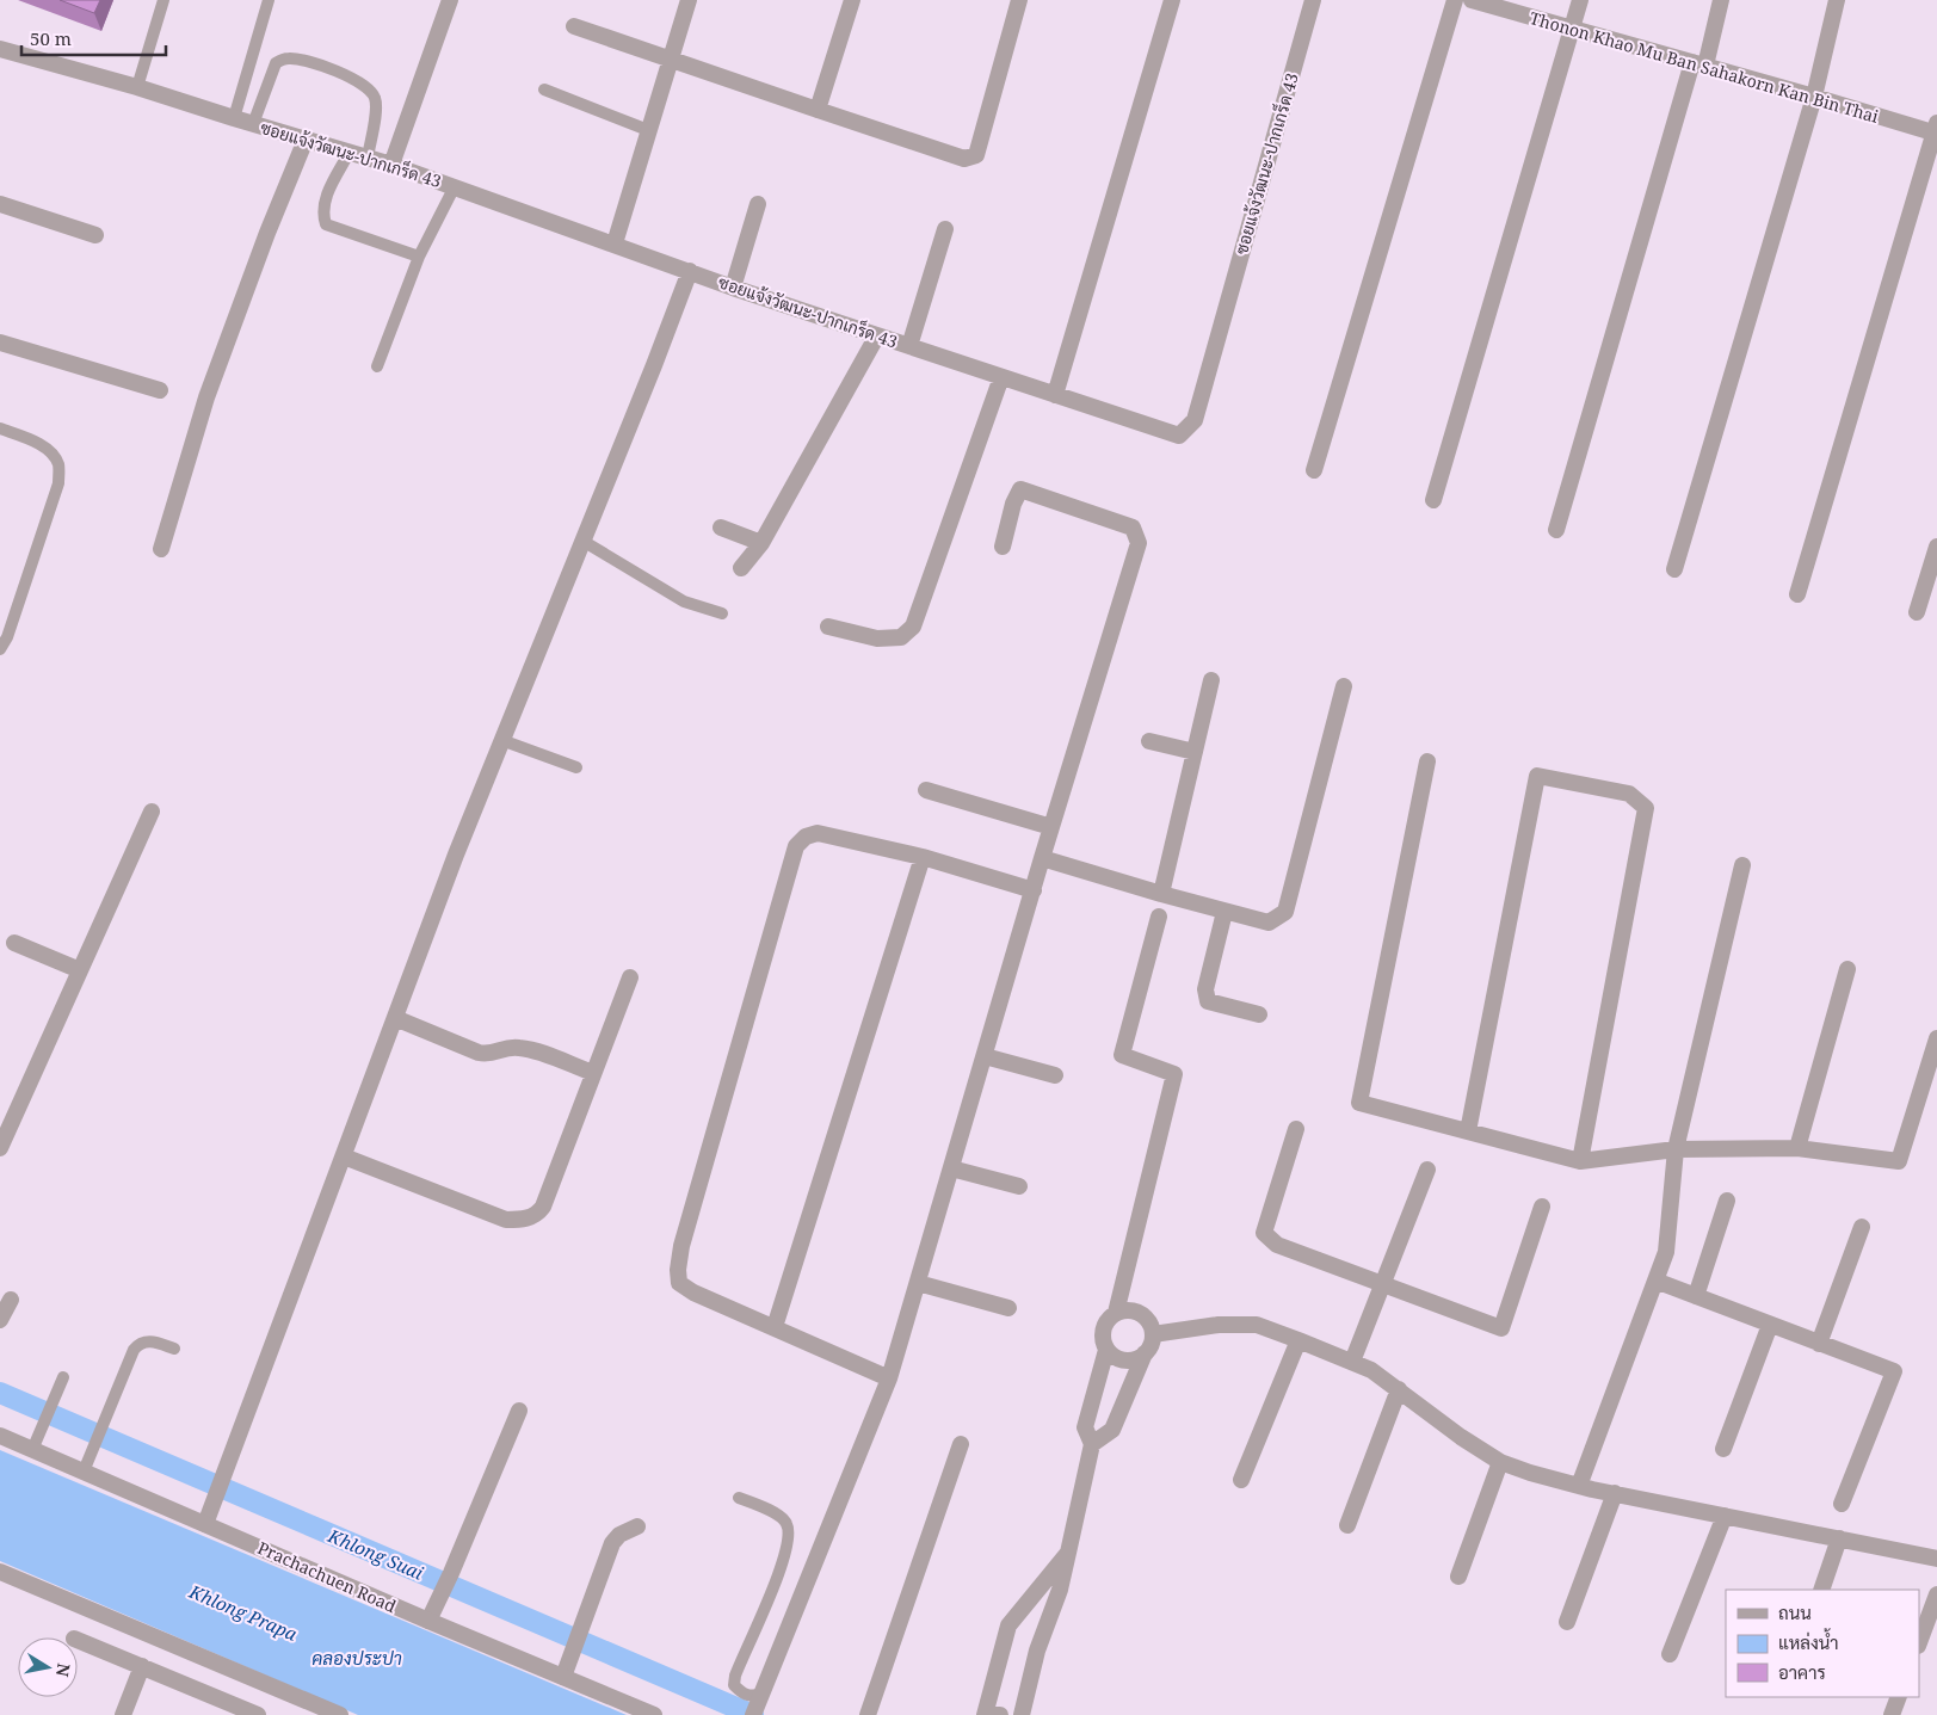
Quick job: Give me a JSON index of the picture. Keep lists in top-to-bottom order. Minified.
{"streets":{"street":["Thonon Khao Mu Ban Sahakorn Kan Bin Thai","ซอยแจ้งวัฒนะ-ปากเกร็ด 43","Prachachuen Road"]},"water":["Khlong Suai","Khlong Prapa","คลองประปา"],"legend":["ถนน","แหล่งน้ำ","อาคาร"],"scale_bar":"50 m","north":"right"}
